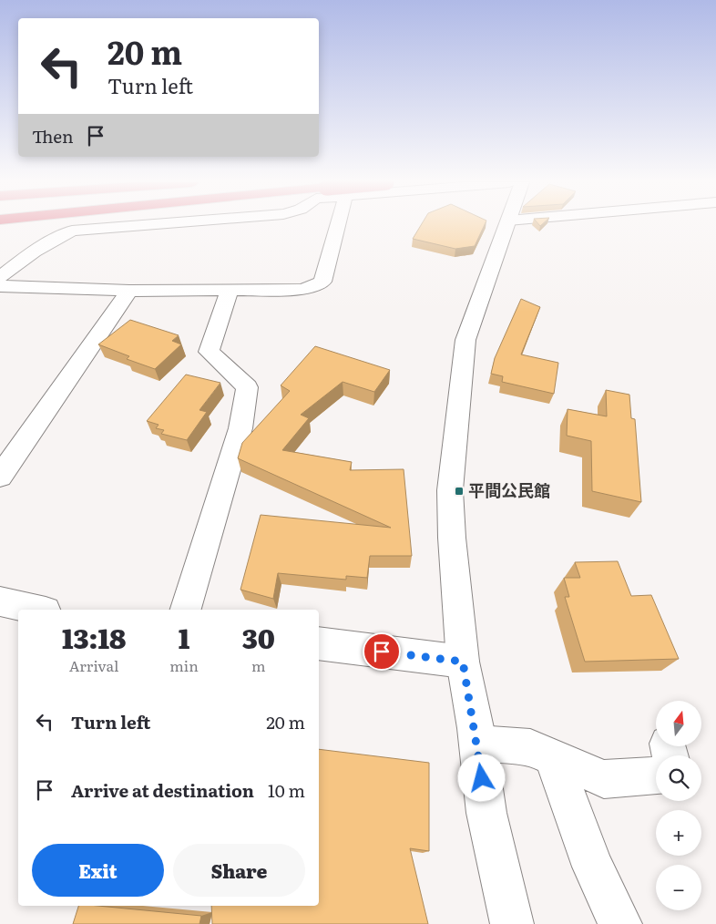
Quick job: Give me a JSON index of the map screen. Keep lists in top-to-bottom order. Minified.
{"places":{"transit":["平間公民館"]},"north":"top","page":{"turn":["20 m","Turn left"],"then":"Then","eta":["13:18","Arrival","1","min","30","m"],"list":[{"name":"Turn left","value":"20 m"},{"name":"Arrive at destination","value":"10 m"}],"map_buttons":["+","−"],"buttons":["Exit","Share"]}}
